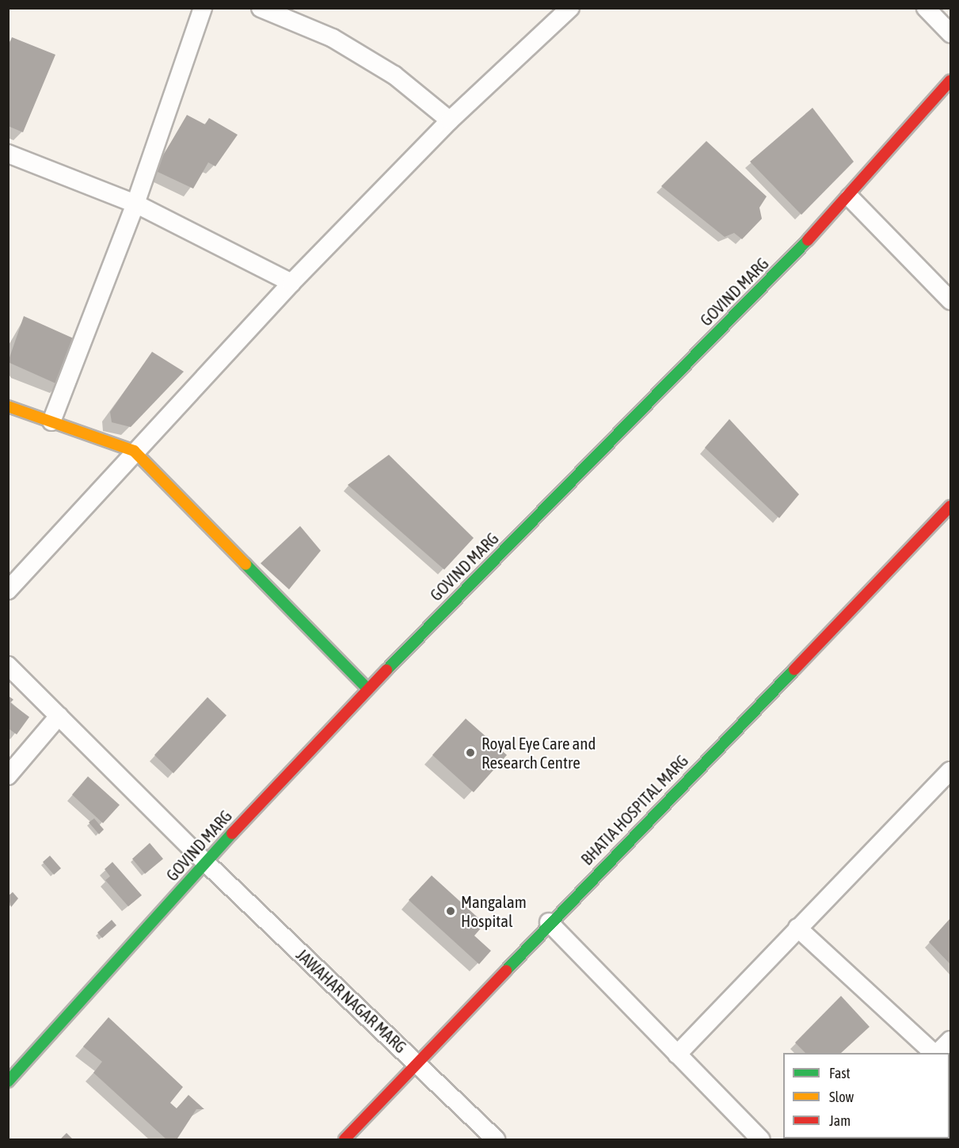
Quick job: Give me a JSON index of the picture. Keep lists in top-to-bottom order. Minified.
{"streets":{"street":["GOVIND MARG","BHATIA HOSPITAL MARG","JAWAHAR NAGAR MARG"]},"crossings":[["GOVIND MARG","JAWAHAR NAGAR MARG"],["BHATIA HOSPITAL MARG","JAWAHAR NAGAR MARG"]],"places":["Royal Eye Care and Research Centre","Mangalam Hospital"],"legend":["Fast","Slow","Jam"]}
